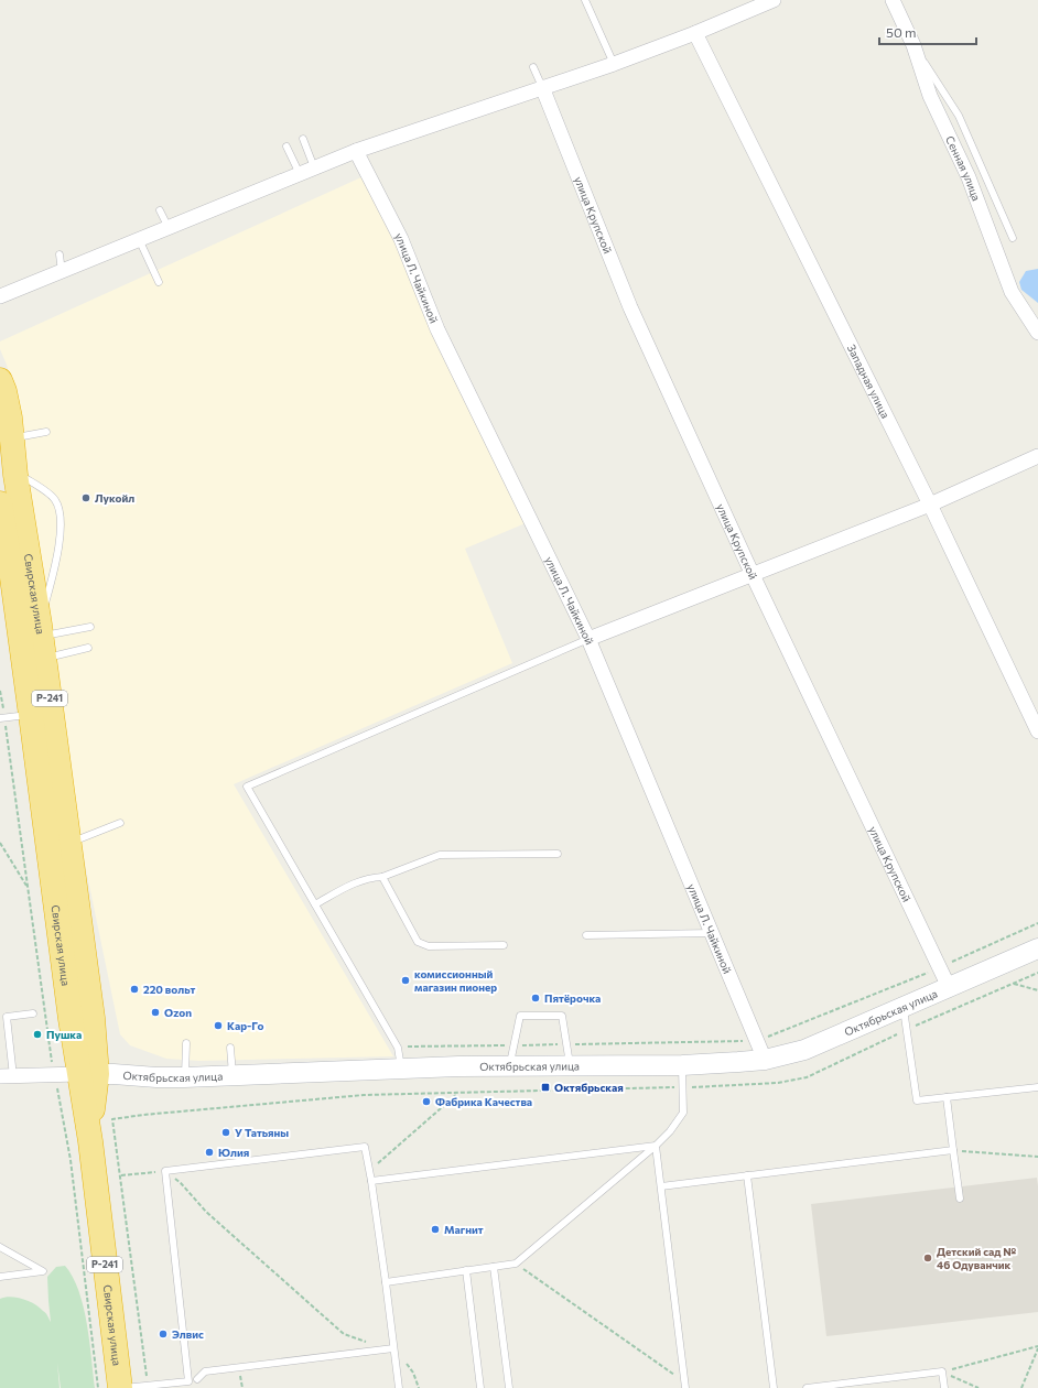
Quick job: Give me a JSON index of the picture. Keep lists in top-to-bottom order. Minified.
{"streets":{"highway":["Свирская улица","Р-241"],"main road":["Октябрьская улица"],"street":["Сенная улица","улица Крупской","улица Л. Чайкиной","Западная улица"]},"crossings":[["улица Крупской","Октябрьская улица"],["улица Л. Чайкиной","Октябрьская улица"],["Свирская улица","Октябрьская улица"]],"places":{"other":["Лукойл","комиссионный магазин пионер","220 вольт","Пятёрочка","Ozon","Кар-Го","Пушка","Фабрика Качества","У Татьяны","Юлия","Магнит","Детский сад № 46 Одуванчик","Элвис"],"transit":["Октябрьская"]},"scale_bar":"50 m"}
